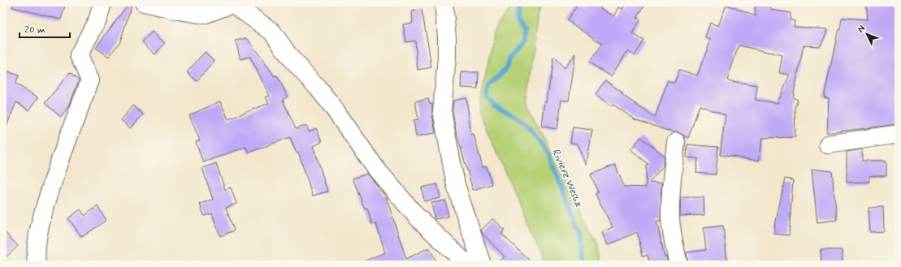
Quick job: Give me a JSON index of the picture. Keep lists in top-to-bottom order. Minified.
{"water":["Riviere Wesha"],"scale_bar":"20 m","north":"top left"}
